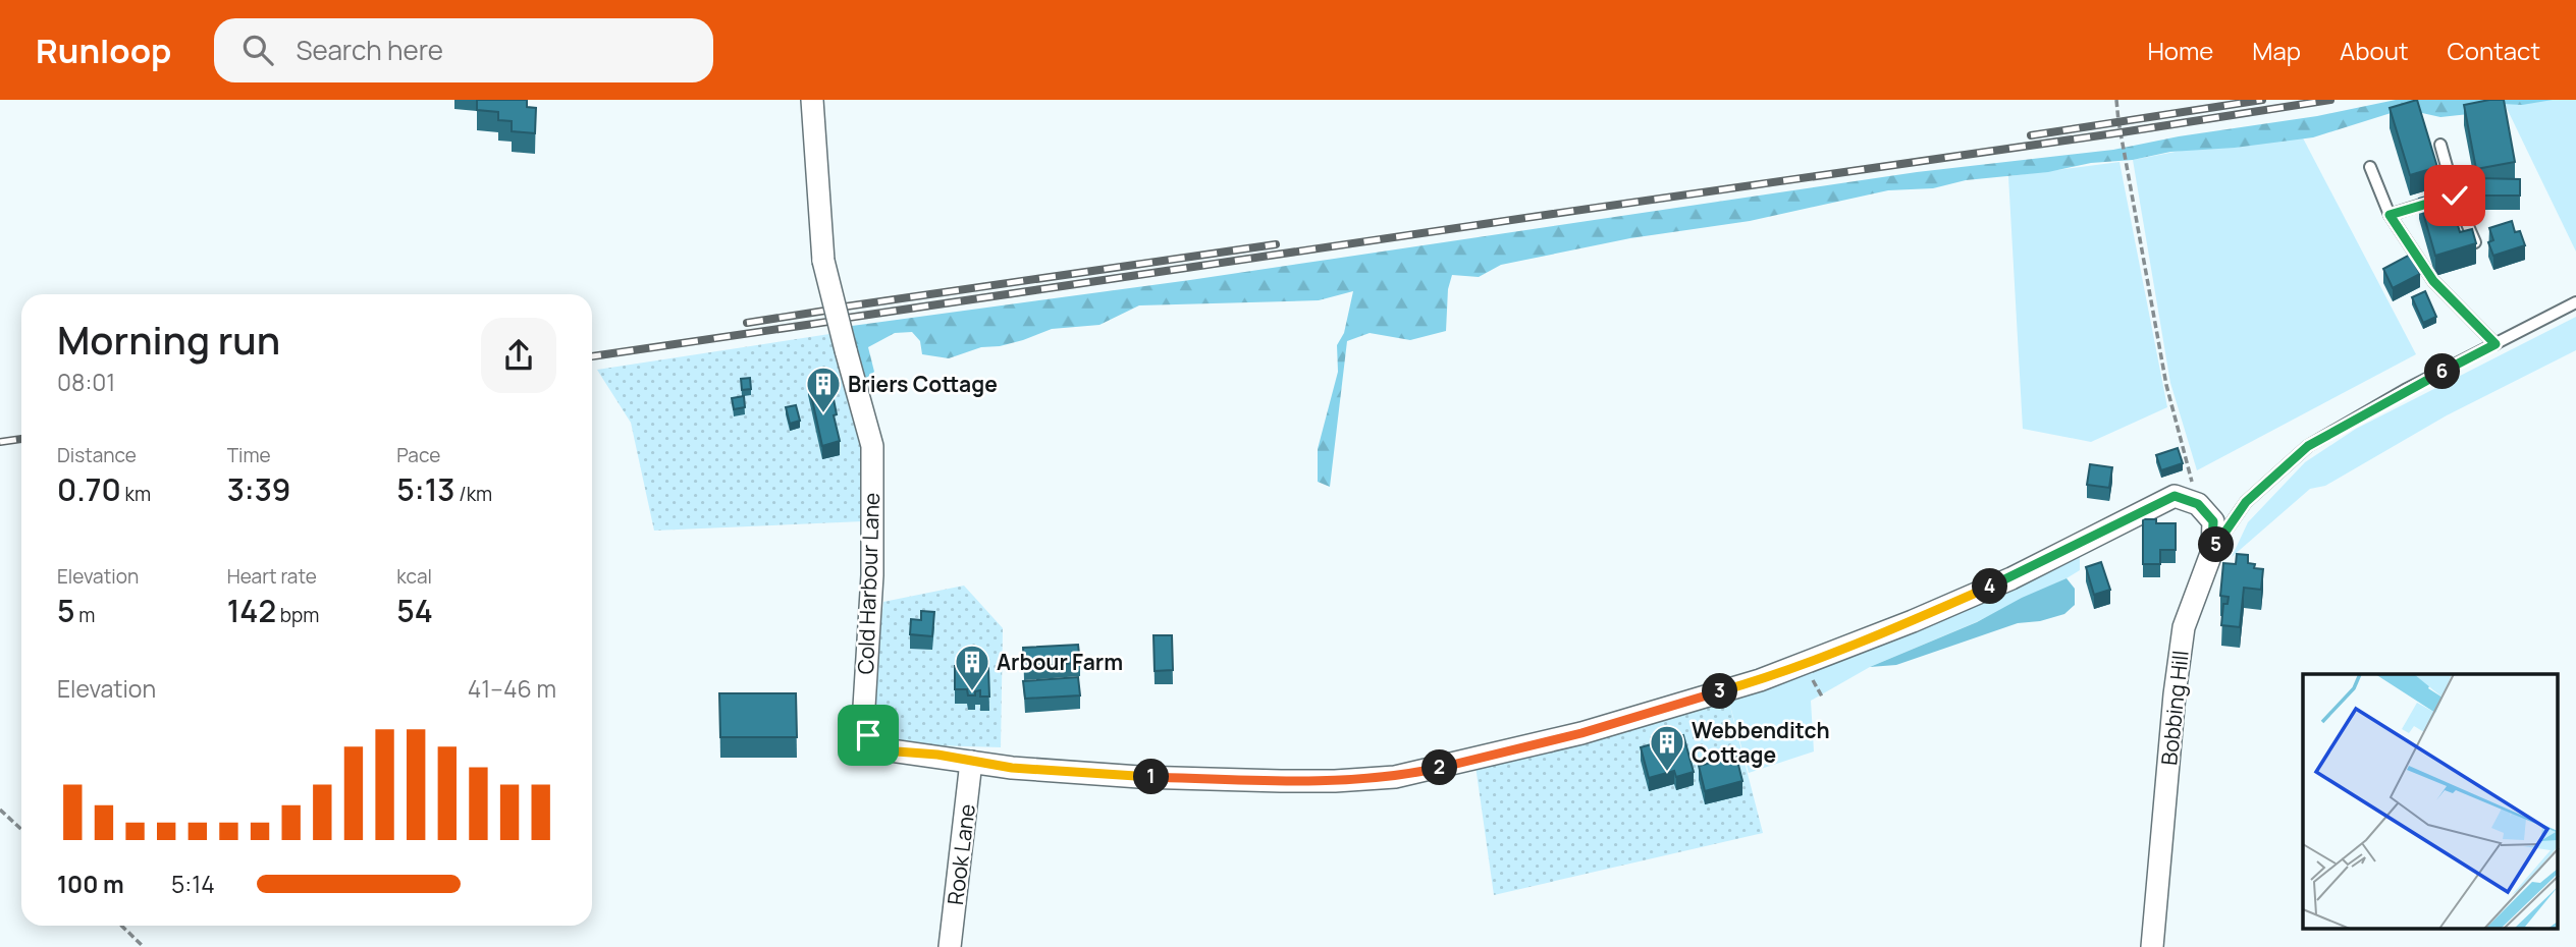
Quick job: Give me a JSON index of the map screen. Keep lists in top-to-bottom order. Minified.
{"streets":{"street":["Cold Harbour Lane","Bobbing Hill","Rook Lane"]},"crossings":[["Cold Harbour Lane","Bobbing Hill"],["Cold Harbour Lane","Rook Lane"]],"places":{"building":["Briers Cottage","Arbour Farm","Webbenditch Cottage"]},"page":{"header":"Runloop","search":"Search here","nav":["Home","Map","About","Contact"],"heading":["Morning run","08:01"],"pins":["6","5","4","3","2","1"],"stats":[["Distance","0.70 km"],["Time","3:39"],["Pace","5:13 /km"],["Elevation","5 m"],["Heart rate","142 bpm"],["kcal","54"]],"chart":["Elevation","41–46 m"],"list":[{"name":"100 m","note":"5:14"}]}}
